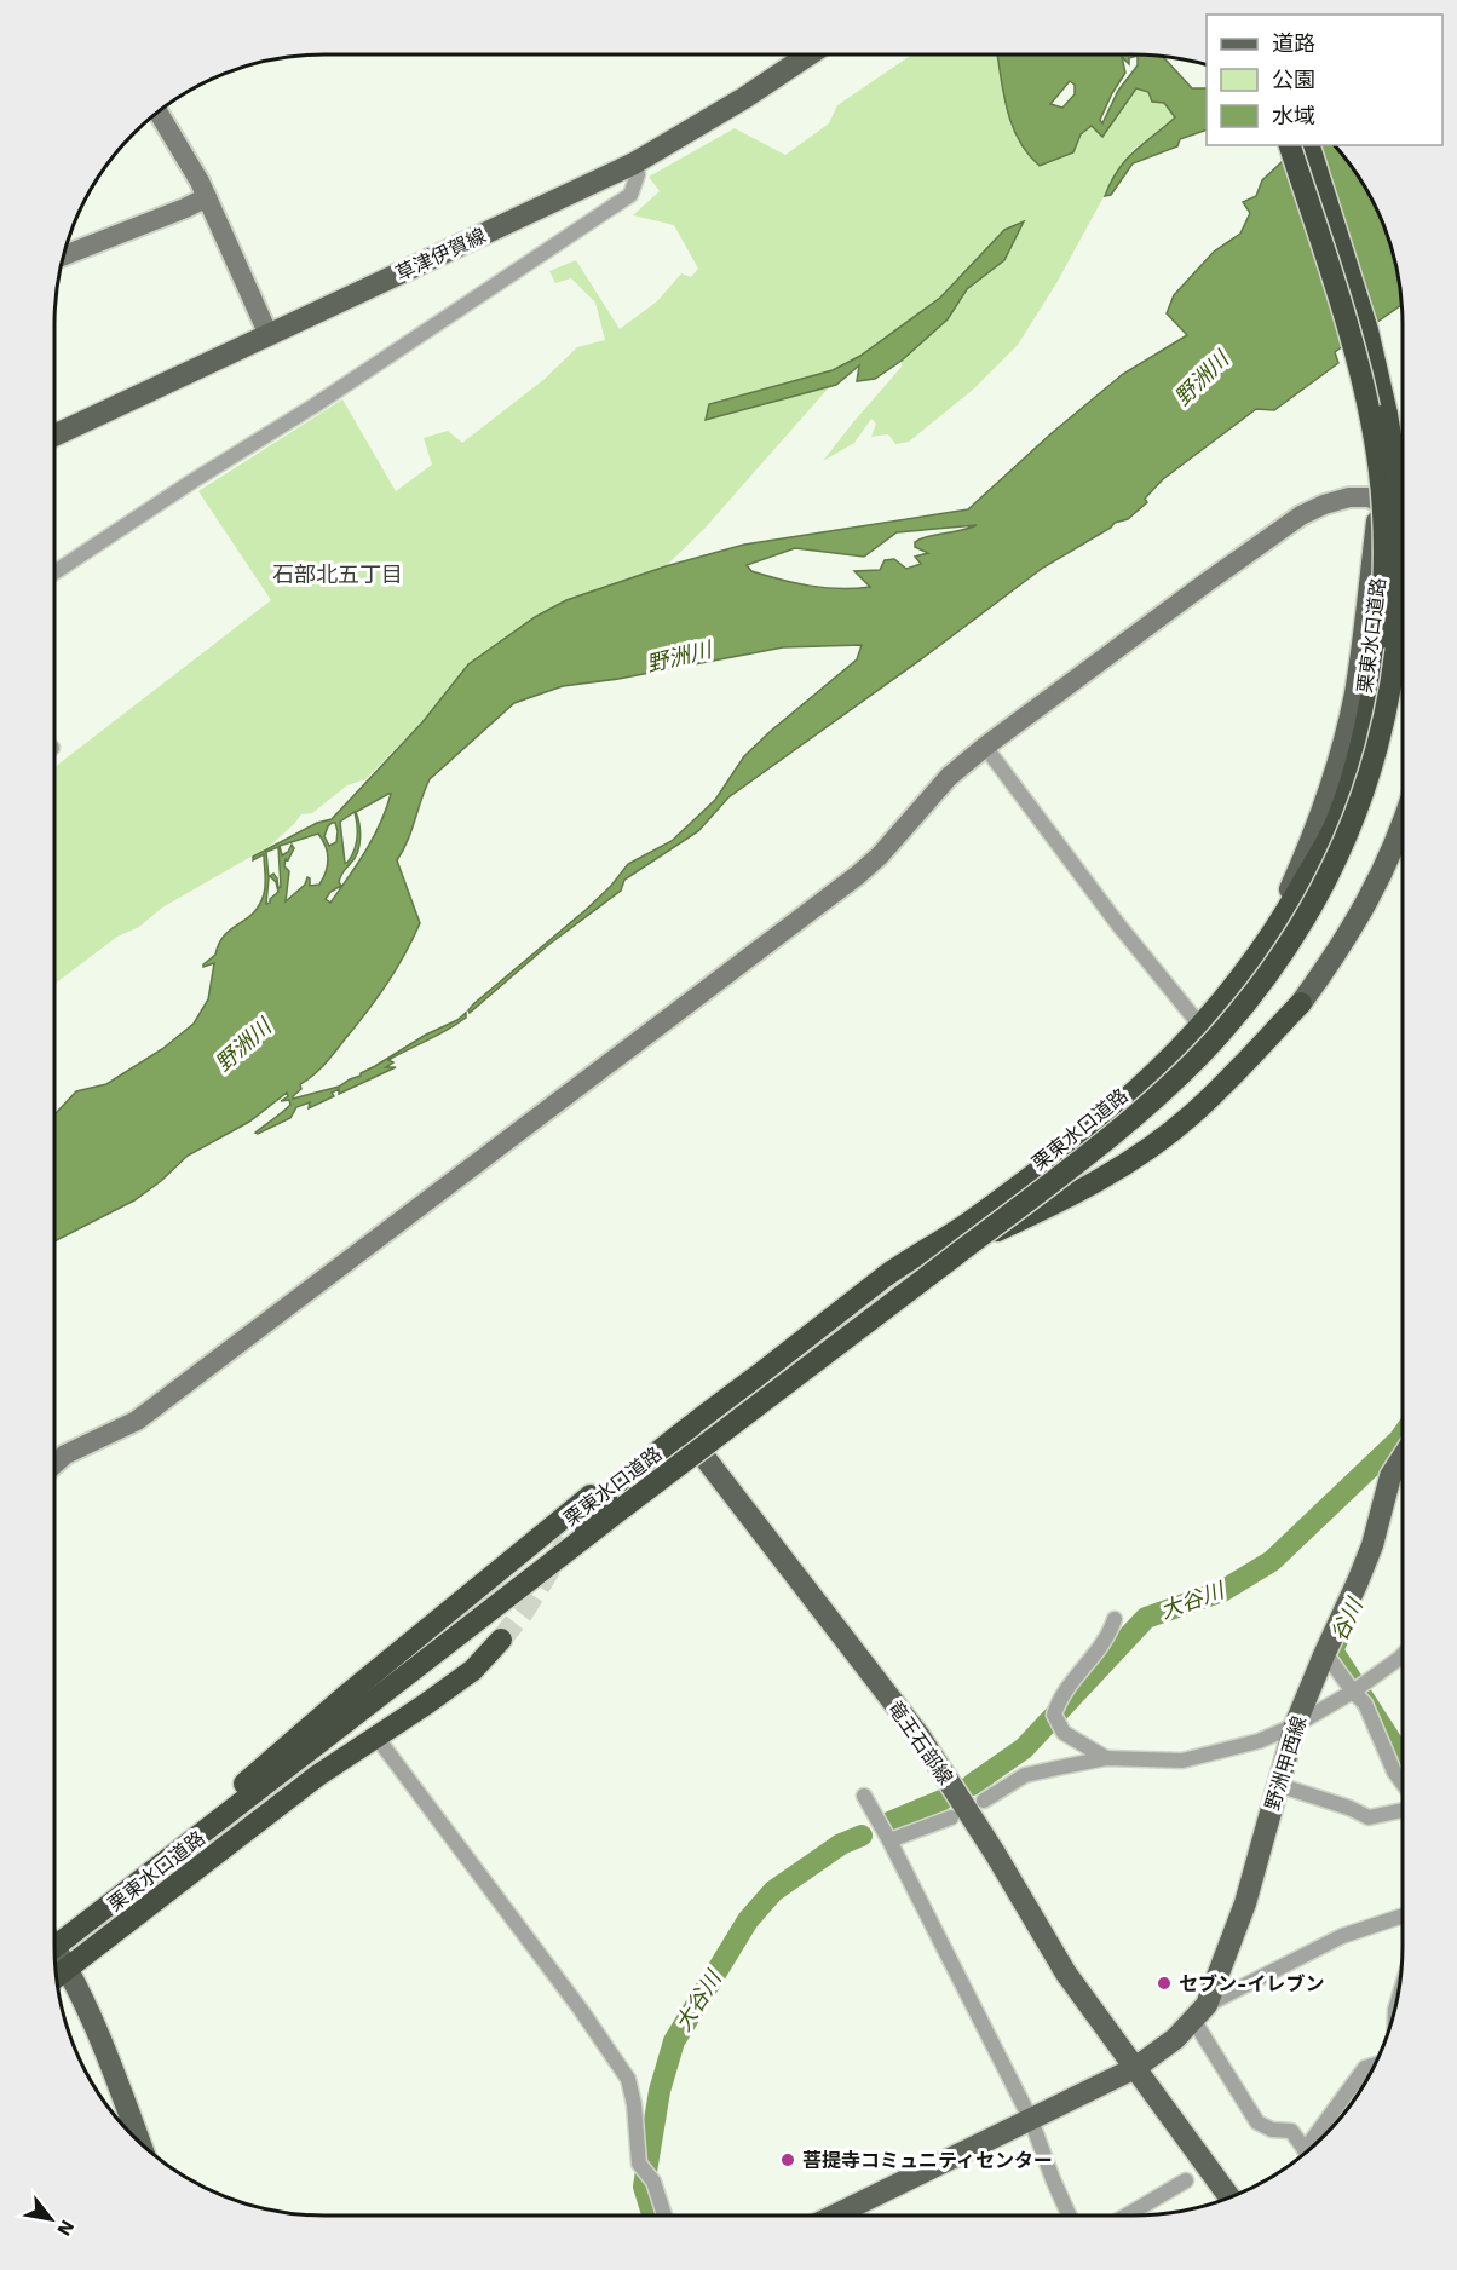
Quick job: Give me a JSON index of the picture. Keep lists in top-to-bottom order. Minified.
{"streets":{"highway":["栗東水口道路"],"main road":["草津伊賀線","竜王石部線","野洲甲西線"]},"crossings":[["栗東水口道路","竜王石部線"],["竜王石部線","野洲甲西線"]],"districts":["石部北五丁目"],"water":["野洲川","大谷川","谷川"],"places":["セブン-イレブン","菩提寺コミュニティセンター"],"legend":["道路","公園","水域"],"north":"bottom right"}
